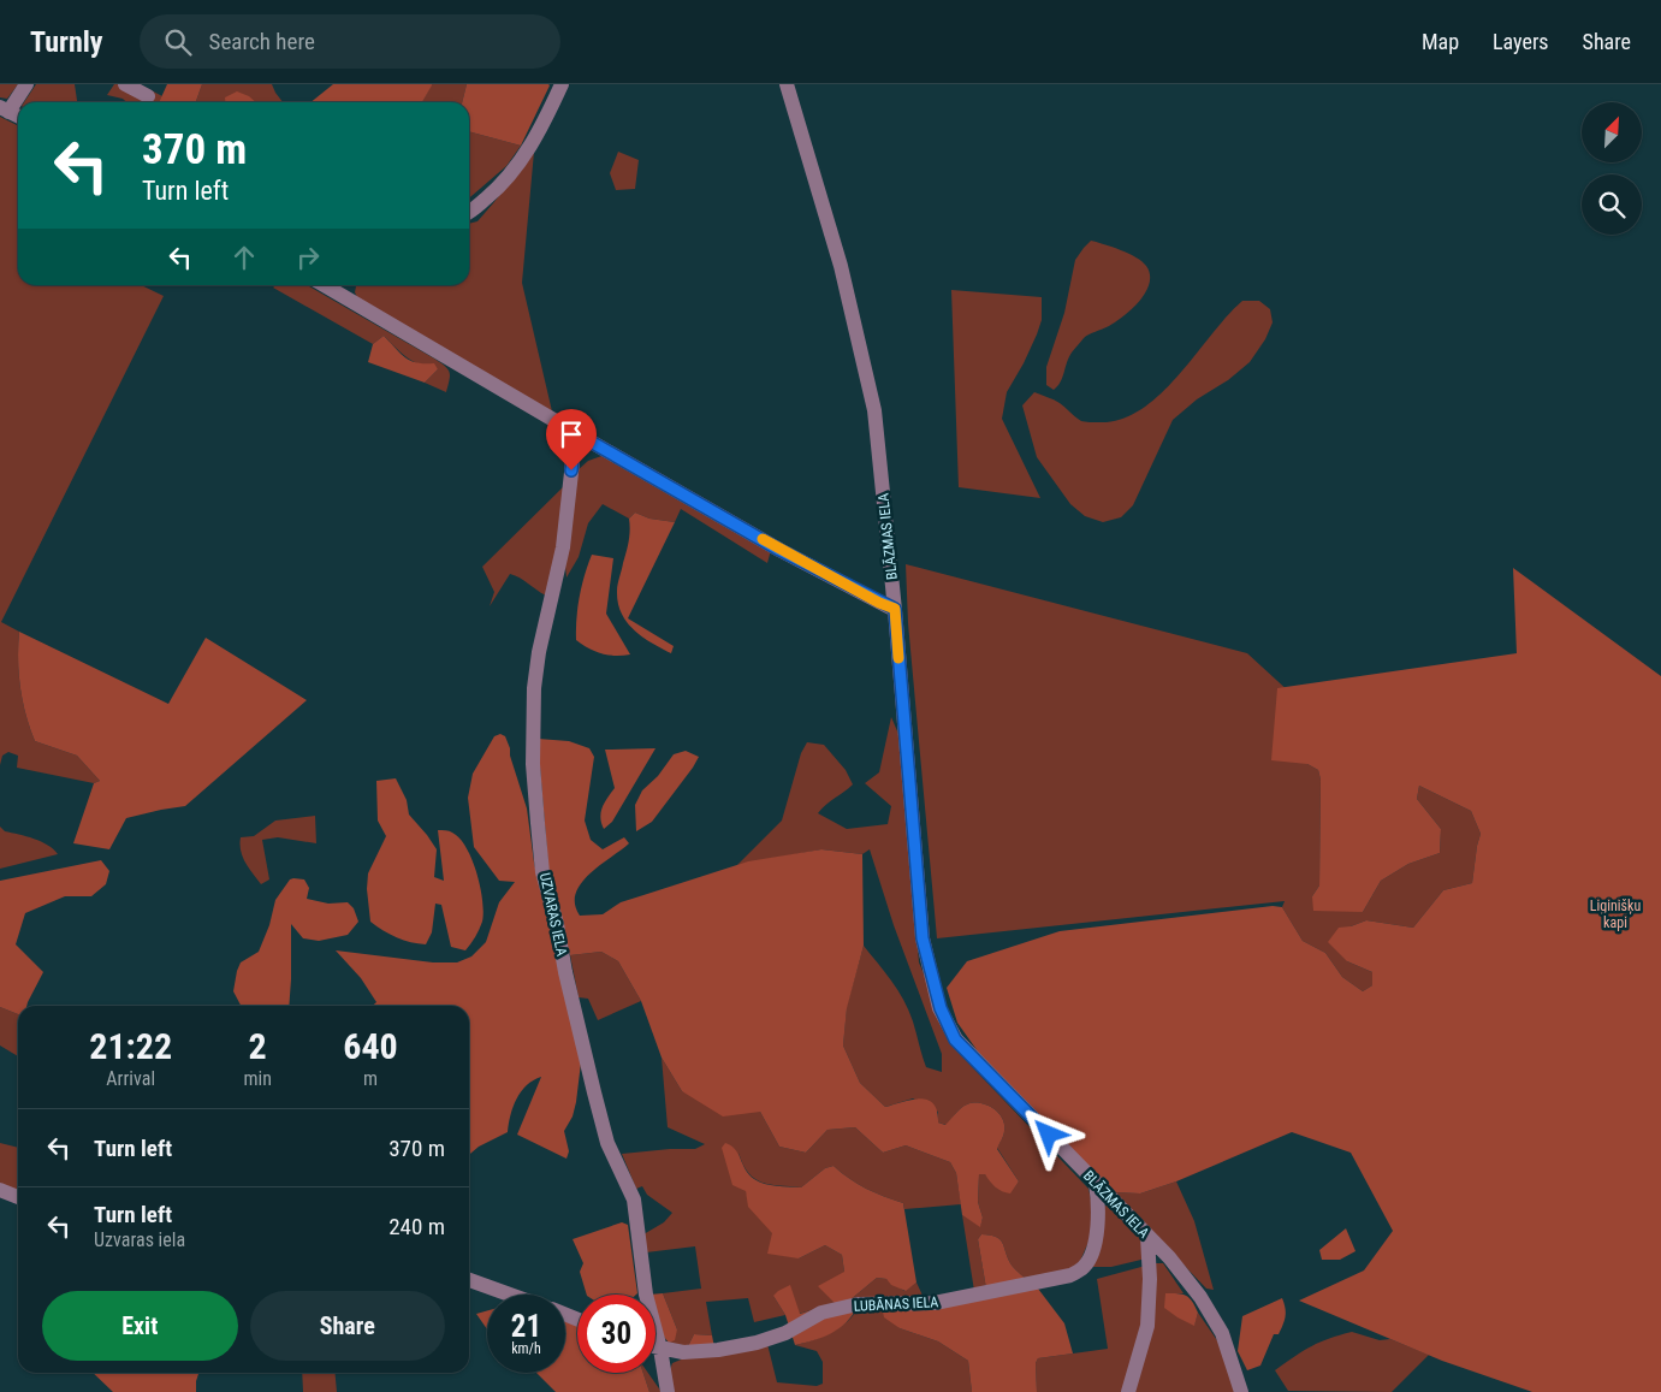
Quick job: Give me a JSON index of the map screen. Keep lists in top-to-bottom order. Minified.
{"streets":{"street":["BLĀZMAS IELA","UZVARAS IELA","LUBĀNAS IELA"]},"crossings":[["BLĀZMAS IELA","LUBĀNAS IELA"],["UZVARAS IELA","LUBĀNAS IELA"]],"parks":["Liginišķu kapi"],"north":"top right","page":{"header":"Turnly","search":"Search here","nav":["Map","Layers","Share"],"turn":["370 m","Turn left"],"eta":["21:22","Arrival","2","min","640","m"],"list":[{"name":"Turn left","value":"370 m"},{"name":"Turn left","note":"Uzvaras iela","value":"240 m"}],"buttons":["Exit","Share"],"speed":"21 km/h","limit":"30"}}
